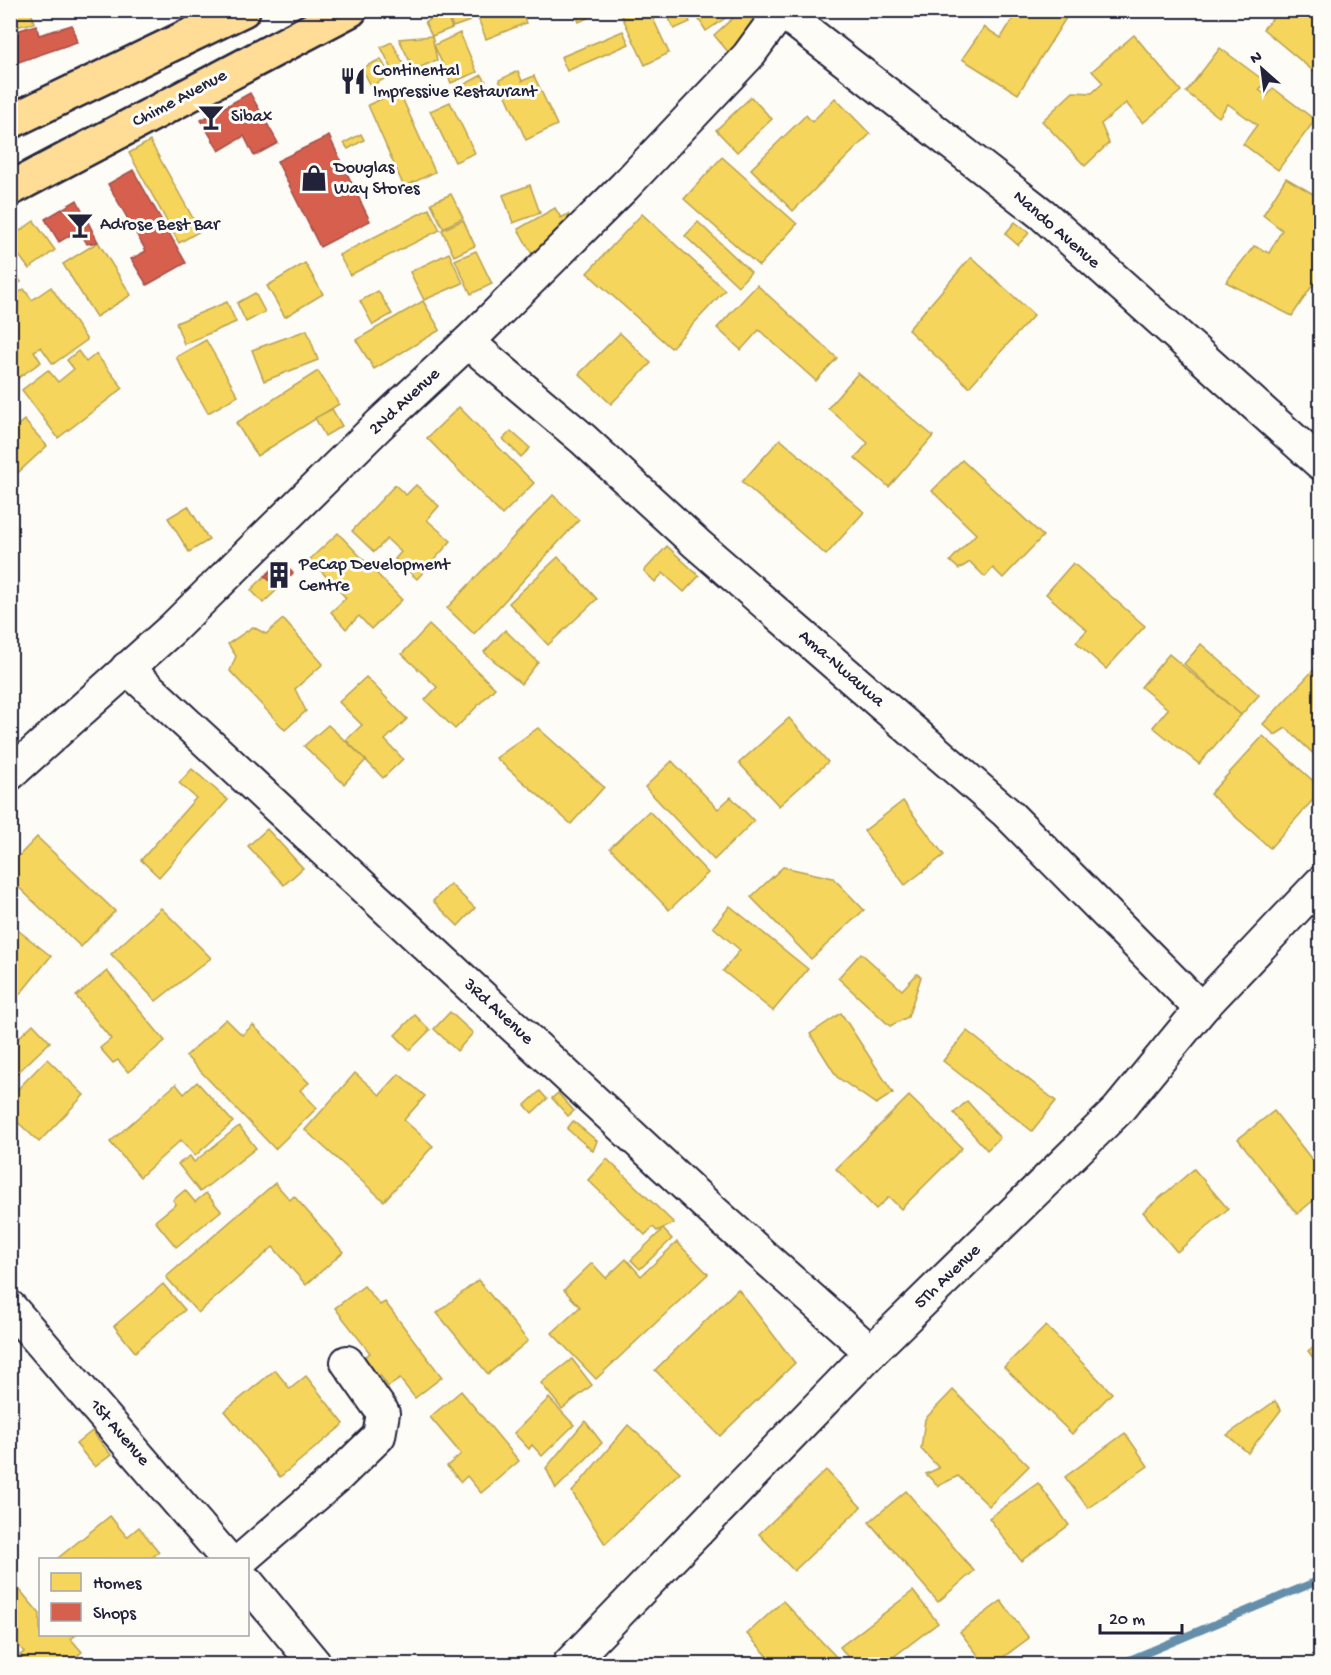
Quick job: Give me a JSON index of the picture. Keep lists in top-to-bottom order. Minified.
{"streets":{"main road":["Chime Avenue"],"street":["Nando Avenue","2Nd Avenue","Ama-Nwauwa","3Rd Avenue","5Th Avenue","1St Avenue"]},"crossings":[["Nando Avenue","2Nd Avenue"],["2Nd Avenue","Ama-Nwauwa"],["2Nd Avenue","3Rd Avenue"],["Ama-Nwauwa","5Th Avenue"],["3Rd Avenue","5Th Avenue"]],"places":{"restaurant":["Continental Impressive Restaurant"],"bar":["Sibax","Adrose Best Bar"],"shop":["Douglas Way Stores"],"building":["PeCap Development Centre"]},"legend":["Homes","Shops"],"scale_bar":"20 m","north":"top left"}
